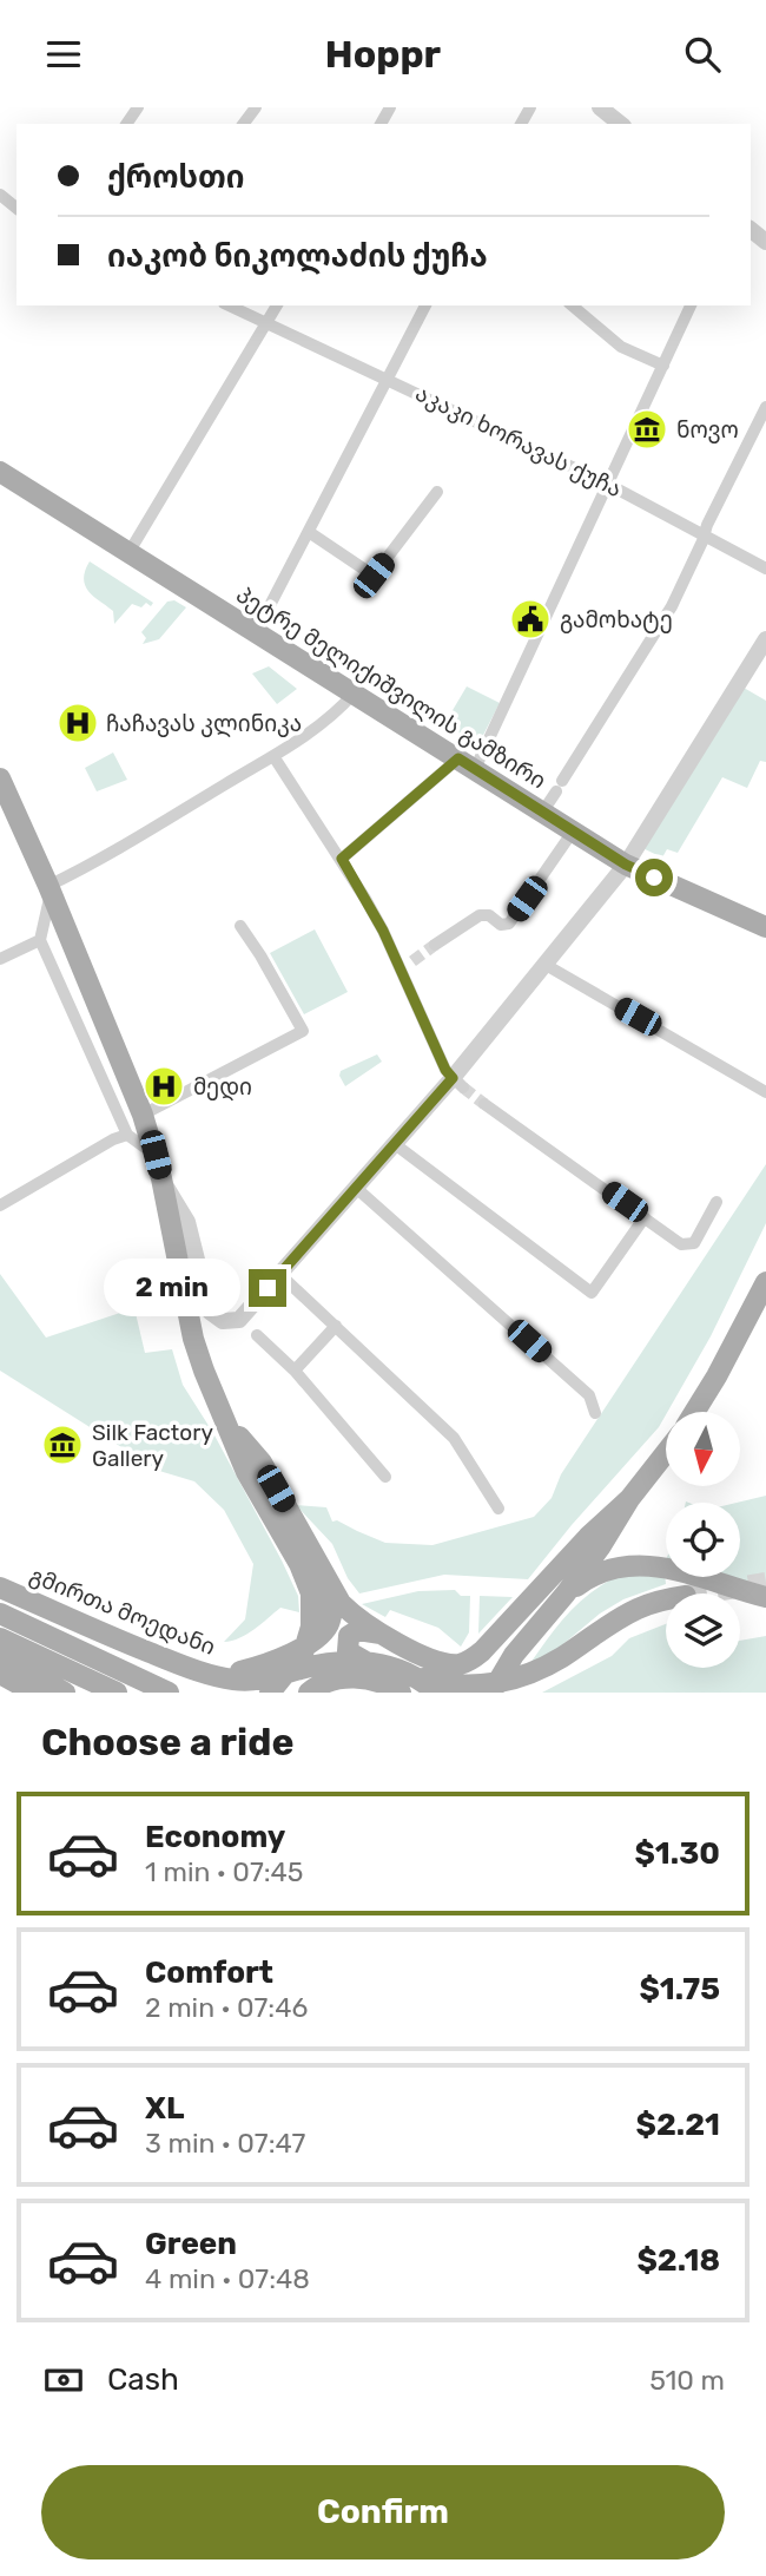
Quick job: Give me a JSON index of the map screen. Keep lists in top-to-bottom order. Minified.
{"streets":{"main road":["პეტრე მელიქიშვილის გამზირი","გმირთა მოედანი"],"street":["აკაკი ხორავას ქუჩა"]},"places":{"museum":["ნოვო","Silk Factory Gallery"],"public building":["გამოხატე"],"hospital":["ჩაჩავას კლინიკა","მედი"]},"north":"bottom","page":{"header":"Hoppr","banner":["ქროსთი","იაკობ ნიკოლაძის ქუჩა"],"bubble":"2 min","heading":"Choose a ride","list":[{"name":"Economy","note":"1 min · 07:45","value":"$1.30"},{"name":"Comfort","note":"2 min · 07:46","value":"$1.75"},{"name":"XL","note":"3 min · 07:47","value":"$2.21"},{"name":"Green","note":"4 min · 07:48","value":"$2.18"}],"pay":["Cash","510 m"],"buttons":"Confirm"}}
